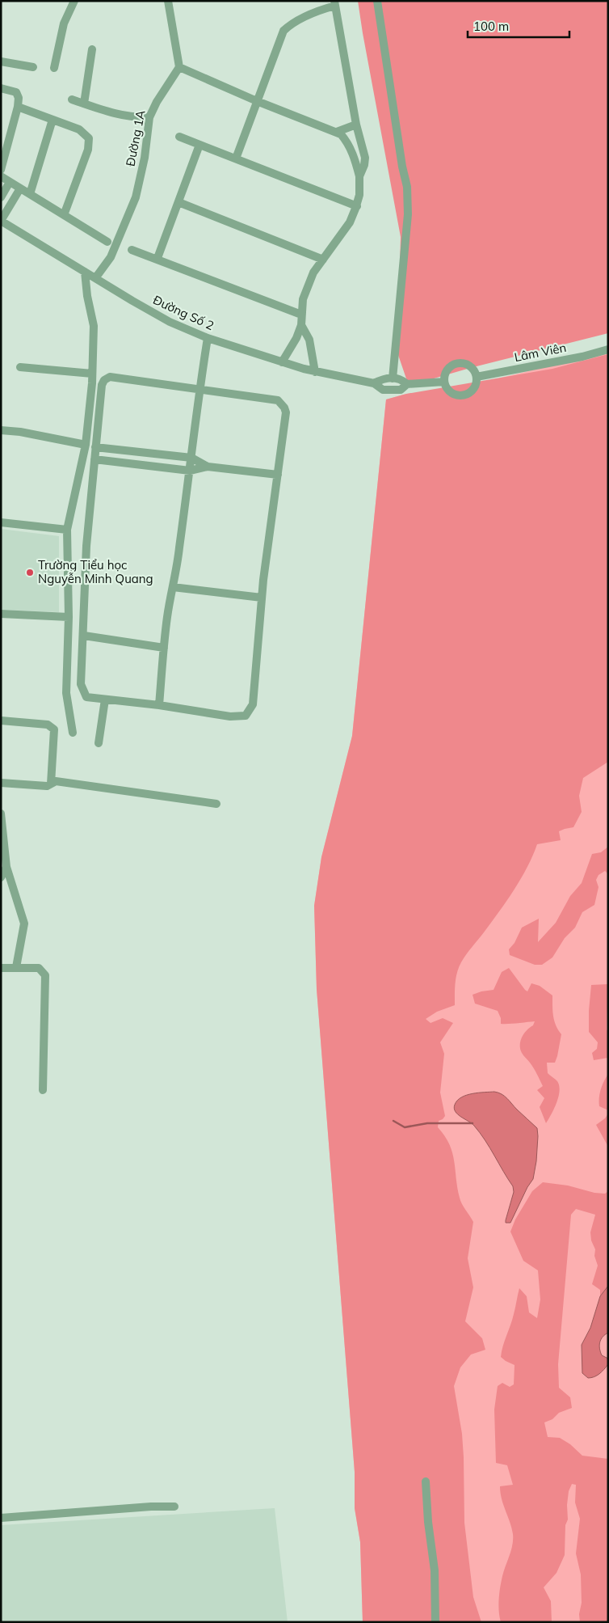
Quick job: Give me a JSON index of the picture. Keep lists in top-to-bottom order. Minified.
{"streets":{"street":["Đường 1A","Đường Số 2","Lâm Viên"]},"crossings":[["Đường 1A","Đường Số 2"]],"places":["Trường Tiểu học Nguyễn Minh Quang"],"scale_bar":"100 m"}
